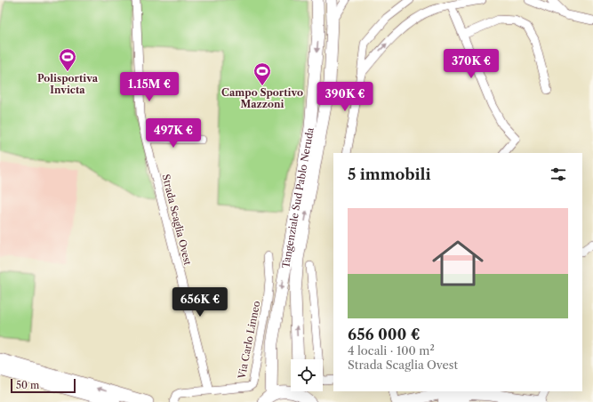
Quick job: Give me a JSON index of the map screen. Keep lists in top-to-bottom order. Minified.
{"streets":{"main road":["Tangenziale Sud Pablo Neruda"],"street":["Strada Scaglia Ovest","Via Carlo Linneo"]},"crossings":[["Strada Scaglia Ovest","Via Carlo Linneo"]],"places":{"sports":["Polisportiva Invicta","Campo Sportivo Mazzoni"]},"scale_bar":"50 m","page":{"price":["370K €","1.15M €","390K €","497K €","656K €"],"heading":"5 immobili","list":[{"name":"656 000 €","note":"4 locali · 100 m² · Strada Scaglia Ovest"}],"scale":"50 m"}}
